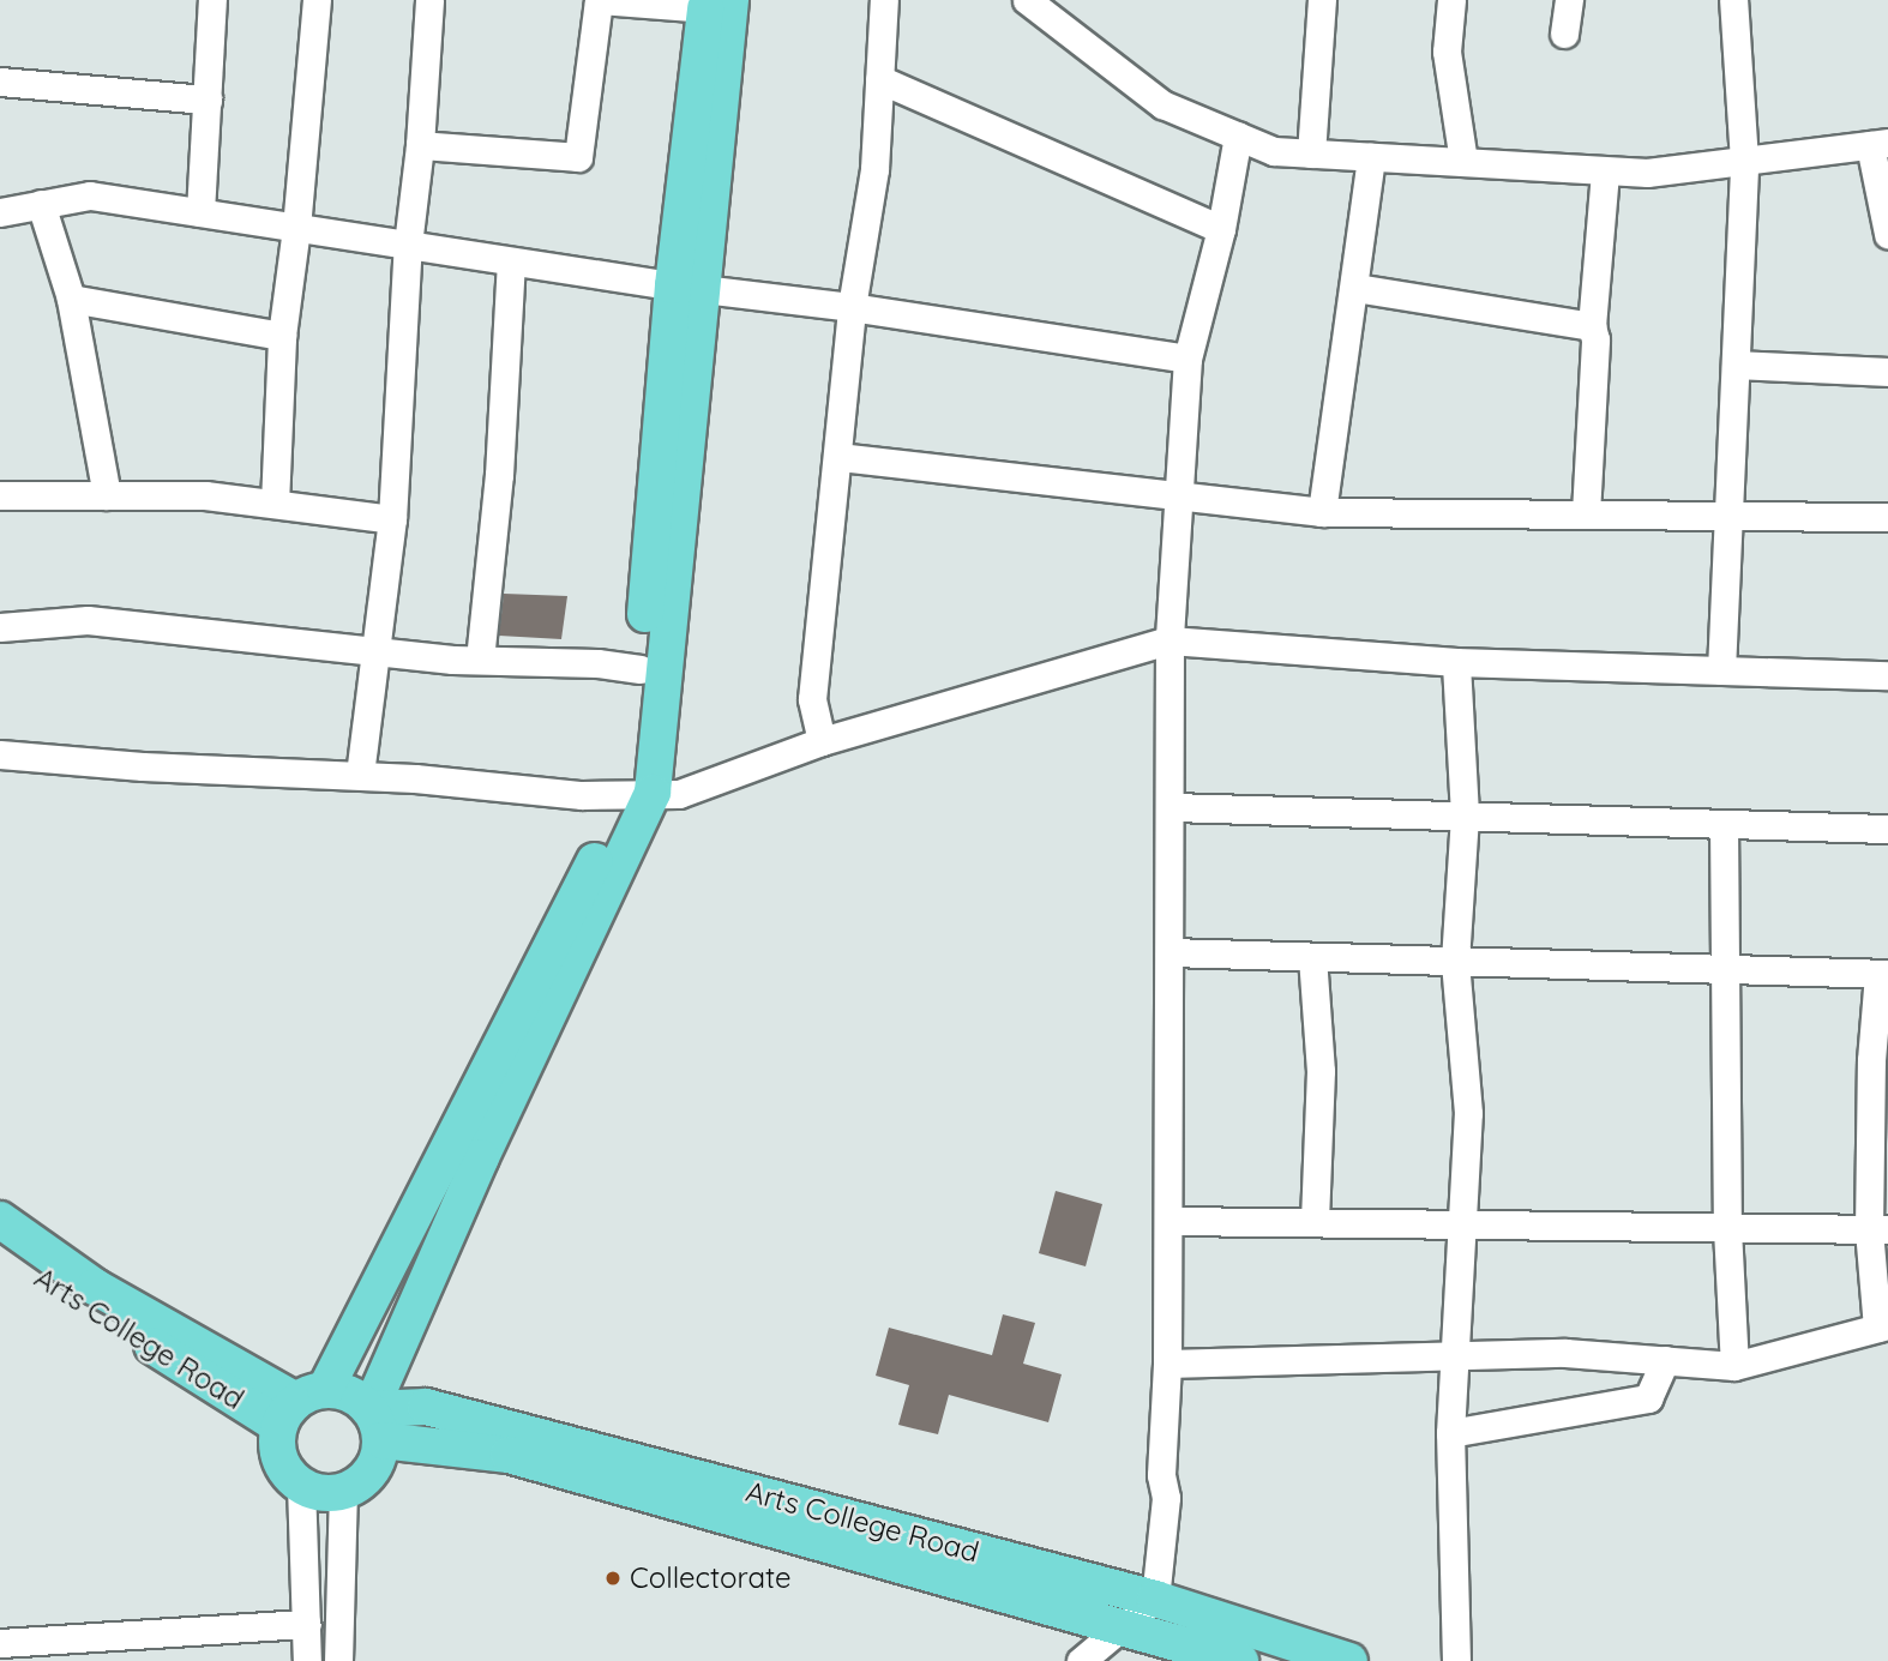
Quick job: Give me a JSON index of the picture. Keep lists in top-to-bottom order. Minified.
{"streets":{"main road":["Arts College Road"]},"places":["Collectorate"]}
